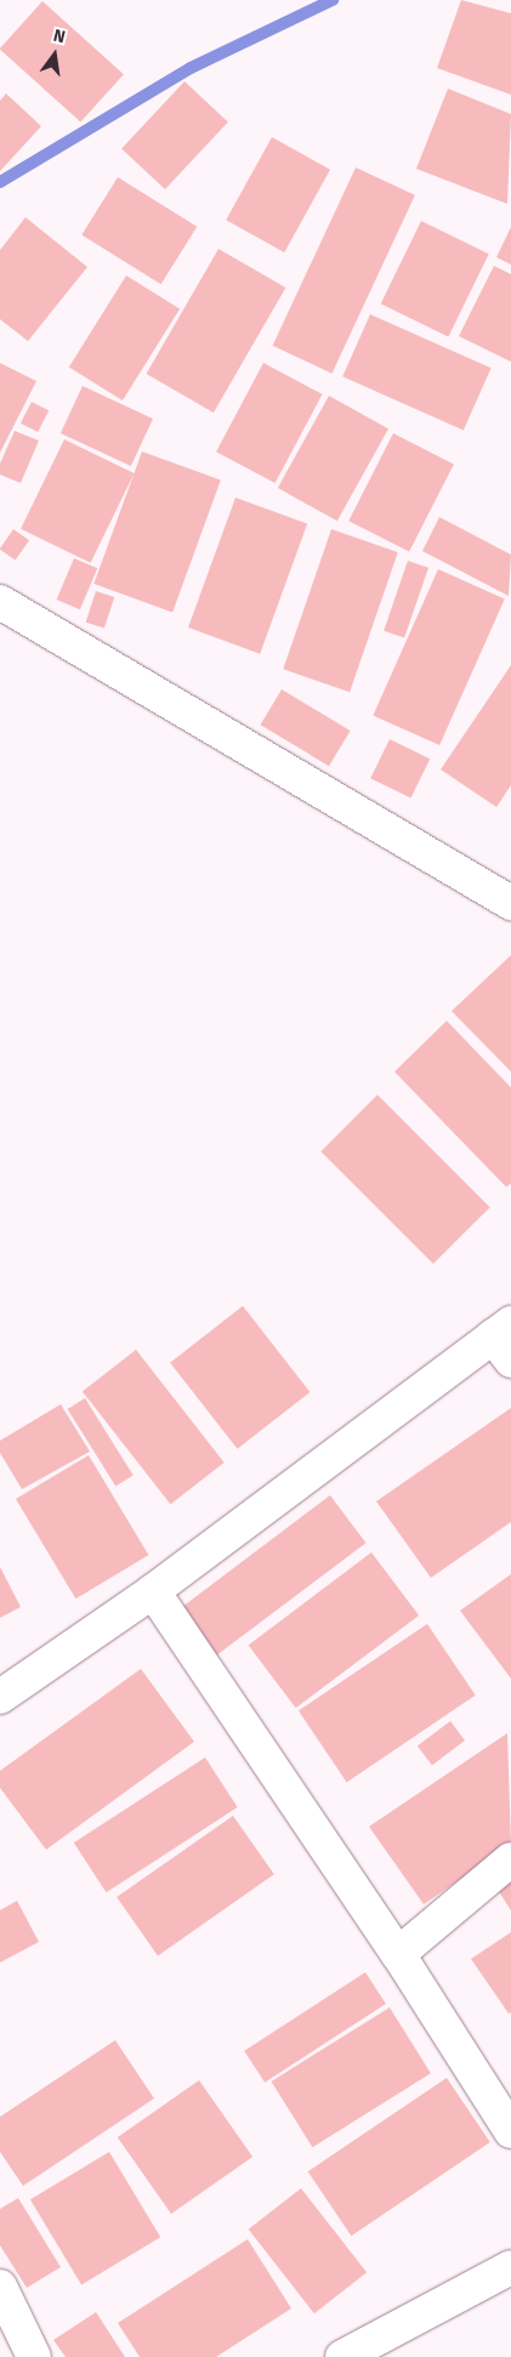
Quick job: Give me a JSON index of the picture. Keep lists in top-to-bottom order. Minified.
{"north":"top"}
